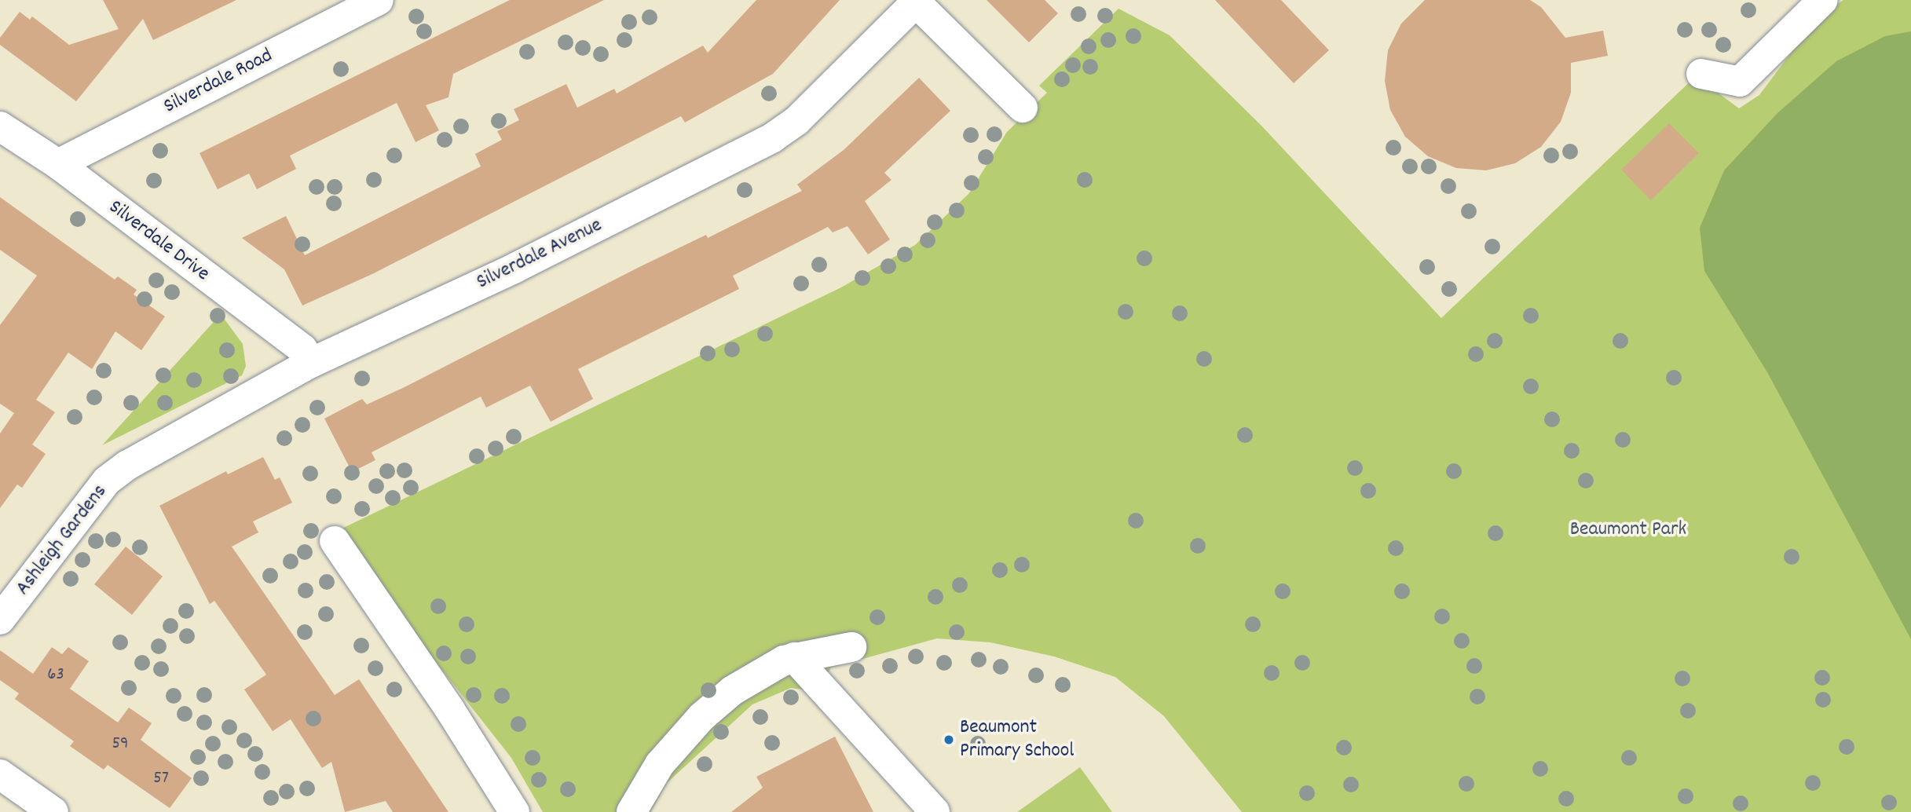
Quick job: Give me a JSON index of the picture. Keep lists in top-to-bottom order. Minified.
{"streets":{"street":["Silverdale Road","Silverdale Drive","Silverdale Avenue","Ashleigh Gardens"]},"crossings":[["Silverdale Road","Silverdale Drive"],["Silverdale Drive","Silverdale Avenue"],["Silverdale Avenue","Ashleigh Gardens"]],"parks":["Beaumont Park"],"places":["Beaumont Primary School"],"house_numbers":["63","59","57"]}
